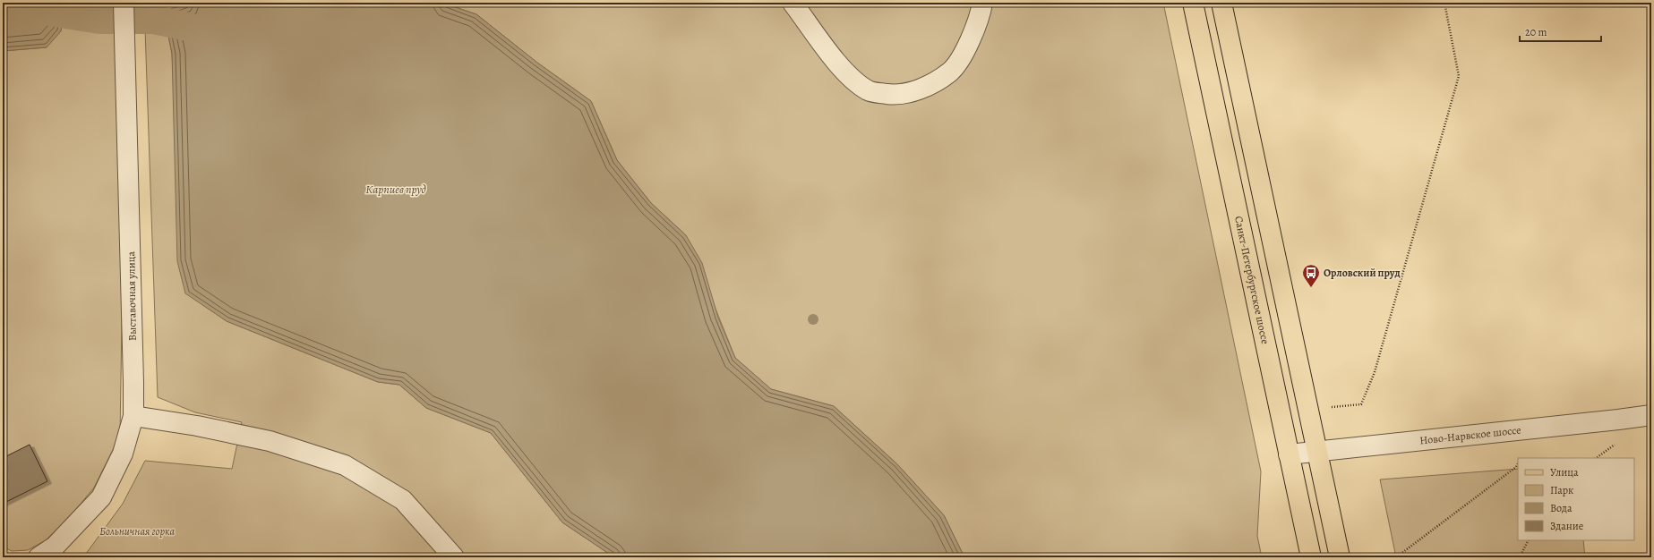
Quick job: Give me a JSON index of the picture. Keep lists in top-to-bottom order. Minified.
{"streets":{"main road":["Санкт-Петербургское шоссе"],"street":["Выставочная улица","Ново-Нарвское шоссе"]},"crossings":[["Санкт-Петербургское шоссе","Ново-Нарвское шоссе"]],"water":["Карпиев пруд"],"parks":["Больничная горка"],"places":{"bus stop":["Орловский пруд"]},"legend":["Улица","Парк","Вода","Здание"],"scale_bar":"20 m"}
